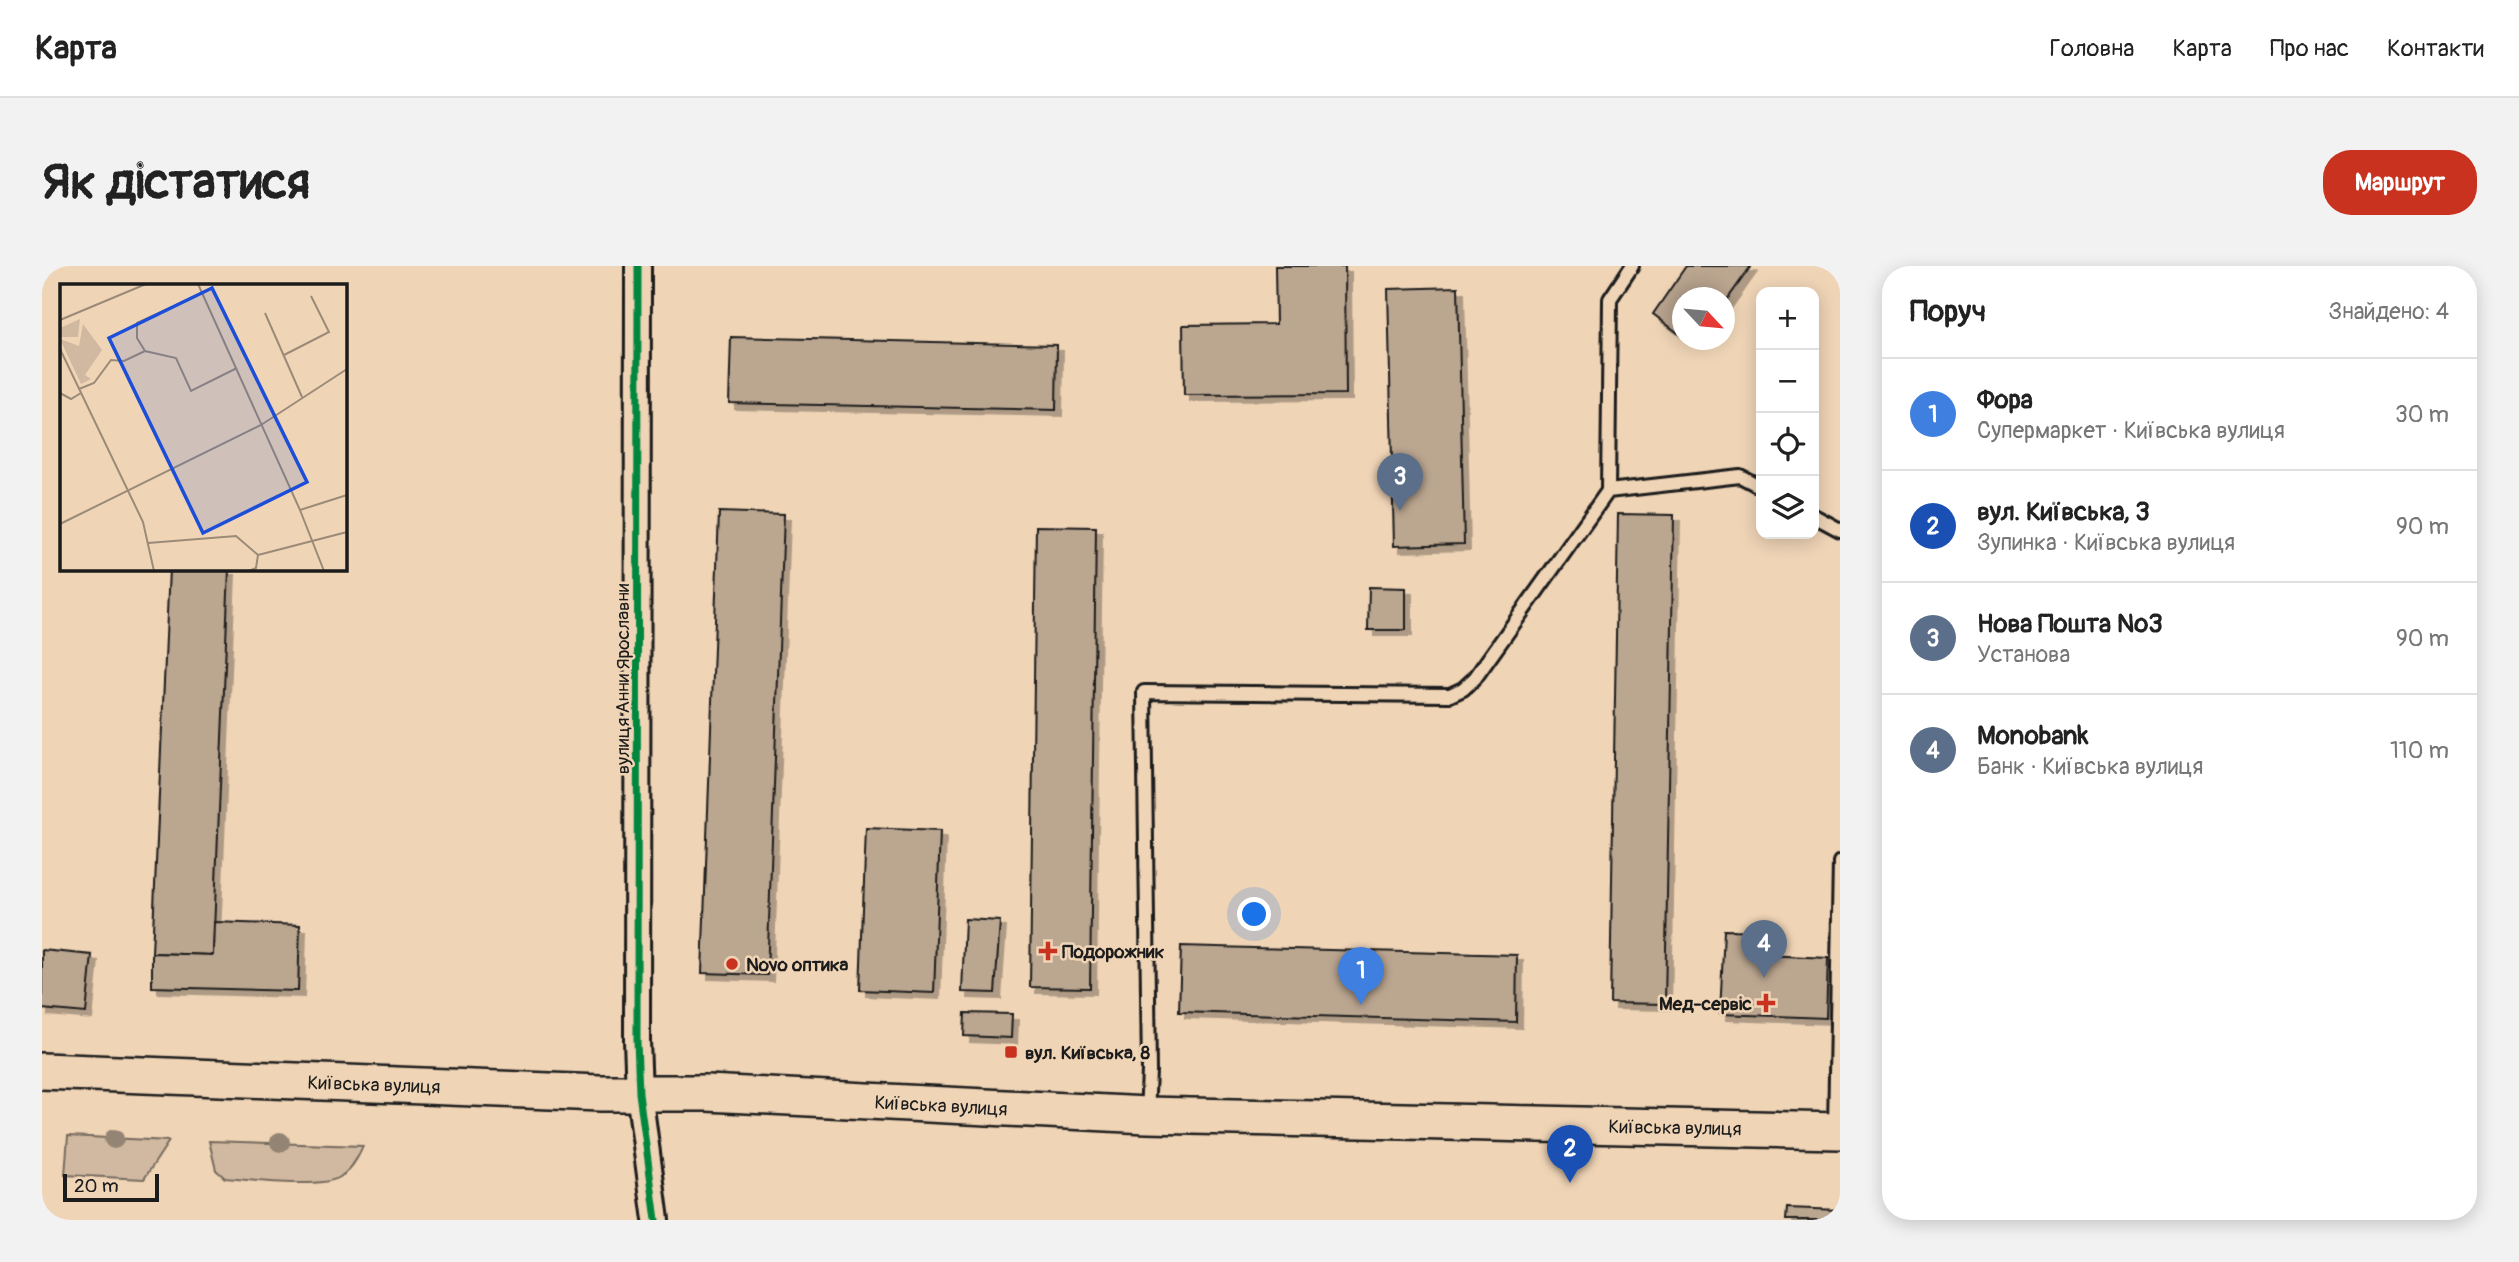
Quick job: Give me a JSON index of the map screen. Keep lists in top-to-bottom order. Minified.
{"streets":{"main road":["Київська вулиця"],"street":["вулиця Анни Ярославни"]},"crossings":[["вулиця Анни Ярославни","Київська вулиця"]],"places":{"health":["Подорожник","Мед-сервіс"],"other":["Novo оптика"],"transit":["вул. Київська, 8"]},"scale_bar":"20 m","north":"bottom right","page":{"header":"Карта","nav":["Головна","Карта","Про нас","Контакти"],"buttons":"Маршрут","title":"Як дістатися","heading":["Поруч","Знайдено: 4"],"map_buttons":["+","−"],"list":[{"mark":"1","name":"Фора","note":"Супермаркет · Київська вулиця","value":"30 m"},{"mark":"2","name":"вул. Київська, 3","note":"Зупинка · Київська вулиця","value":"90 m"},{"mark":"3","name":"Нова Пошта №3","note":"Установа","value":"90 m"},{"mark":"4","name":"Monobank","note":"Банк · Київська вулиця","value":"110 m"}],"pins":["3","4","1","2"],"scale":"20 m"}}
